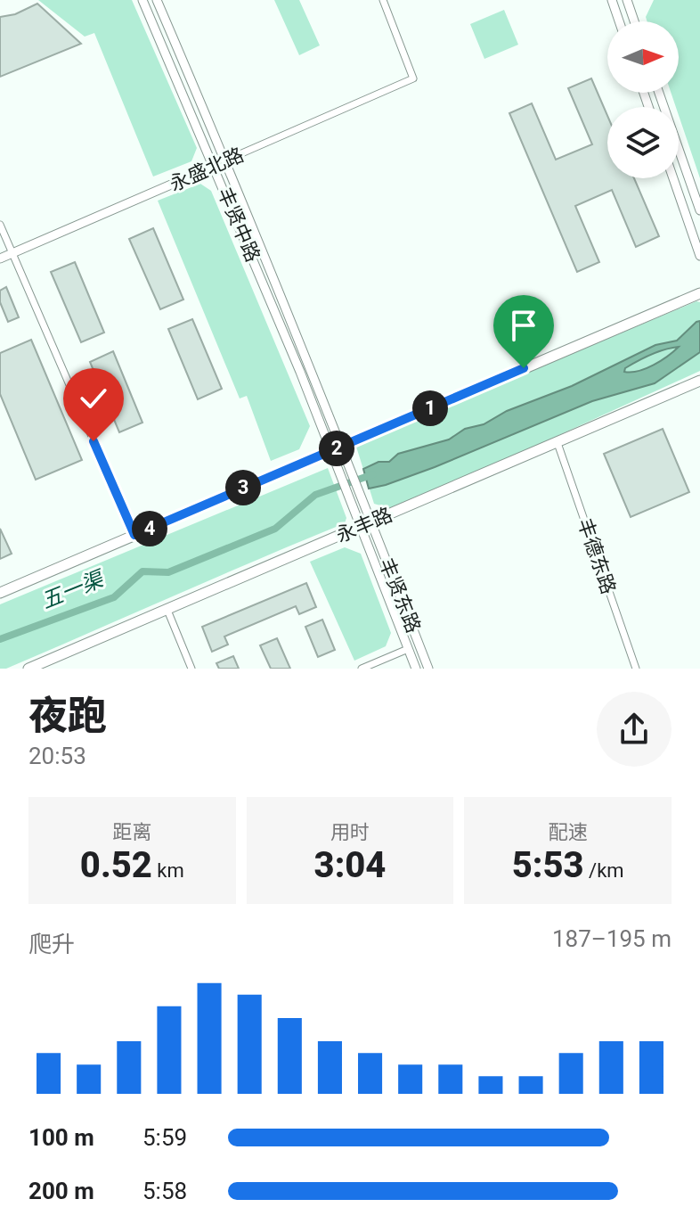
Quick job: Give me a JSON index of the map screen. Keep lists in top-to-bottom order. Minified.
{"streets":{"main road":["永丰路"],"street":["永盛北路","丰贤中路","丰德东路","丰贤东路"]},"crossings":[["永盛北路","丰贤中路"],["永丰路","丰德东路"],["永丰路","丰贤东路"]],"water":["五一渠"],"north":"right","page":{"pins":["1","2","3","4"],"heading":["夜跑","20:53"],"stats":[["距离","0.52 km"],["用时","3:04"],["配速","5:53 /km"]],"chart":["爬升","187–195 m"],"list":[{"name":"100 m","note":"5:59"},{"name":"200 m","note":"5:58"}]}}
